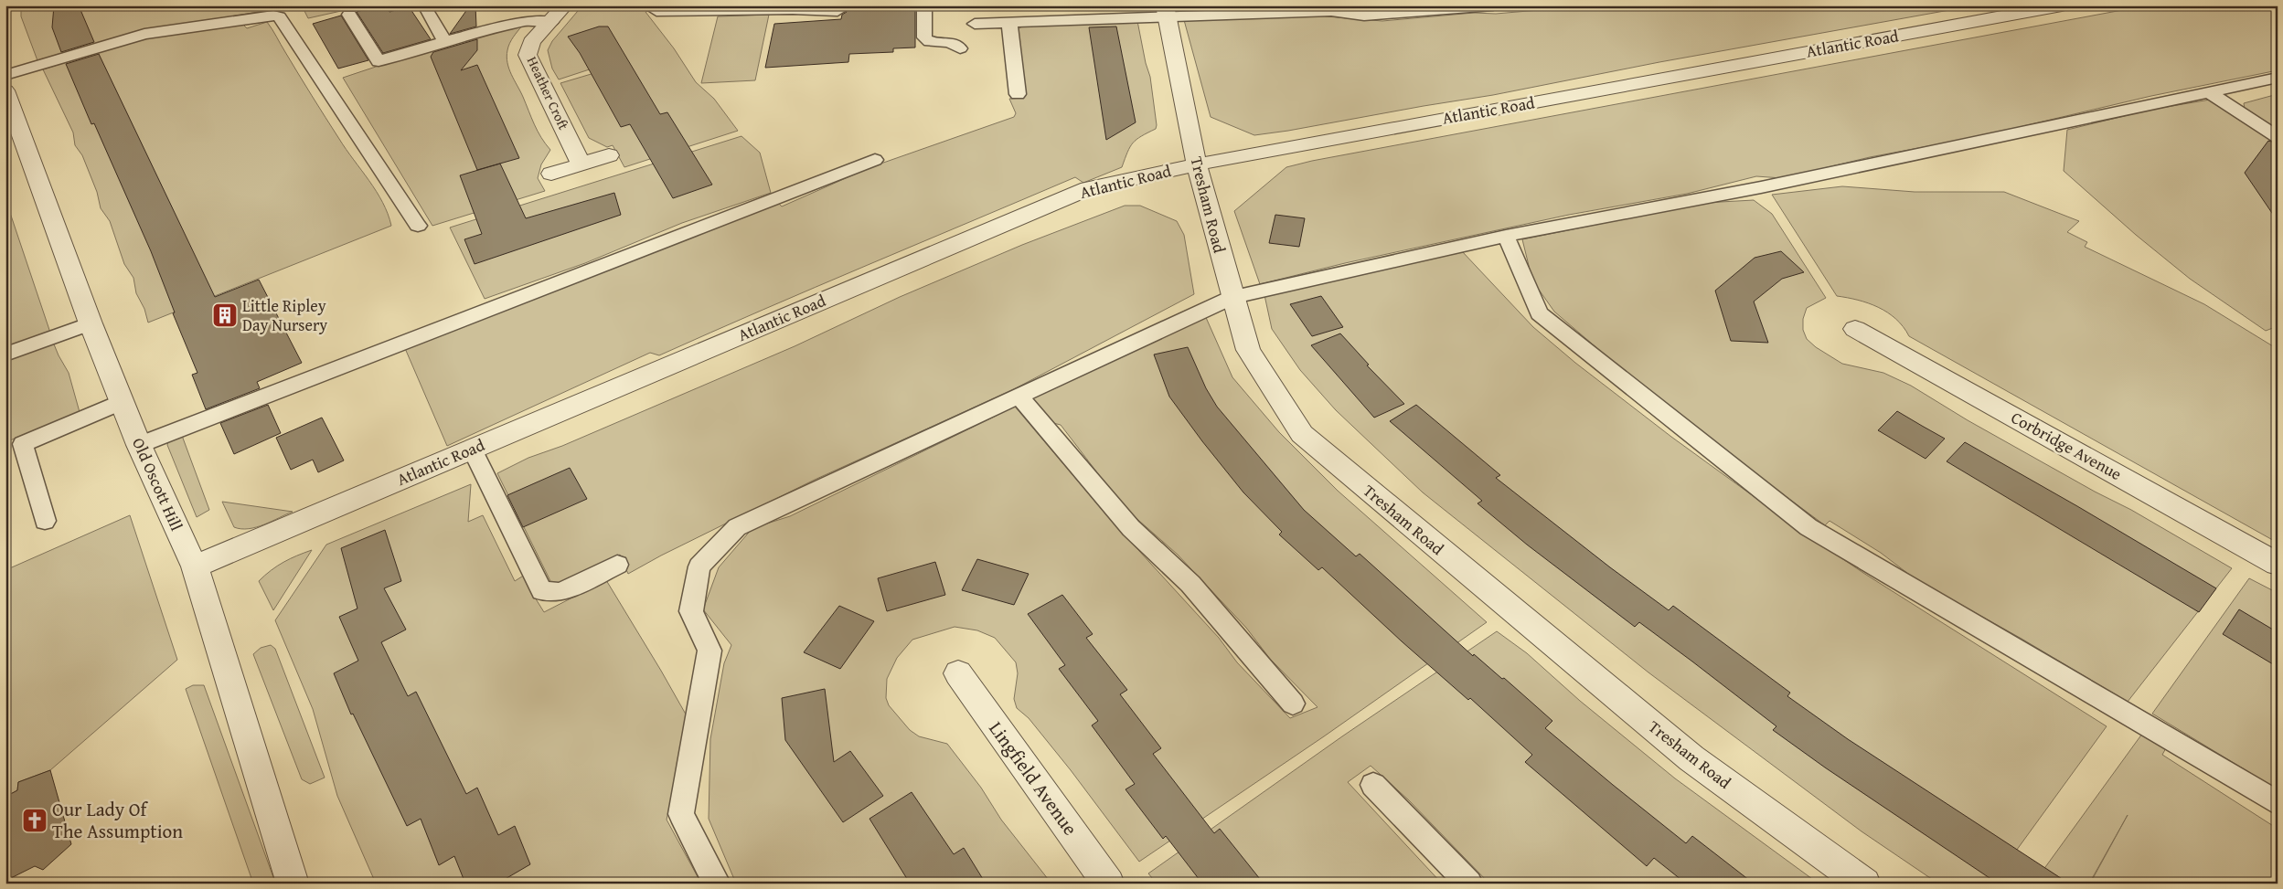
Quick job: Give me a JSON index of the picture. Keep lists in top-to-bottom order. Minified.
{"streets":{"street":["Atlantic Road","Heather Croft","Tresham Road","Corbridge Avenue","Old Oscott Hill","Lingfield Avenue"]},"crossings":[["Atlantic Road","Tresham Road"],["Atlantic Road","Old Oscott Hill"]],"places":{"building":["Little Ripley Day Nursery"],"church":["Our Lady Of The Assumption"]}}
